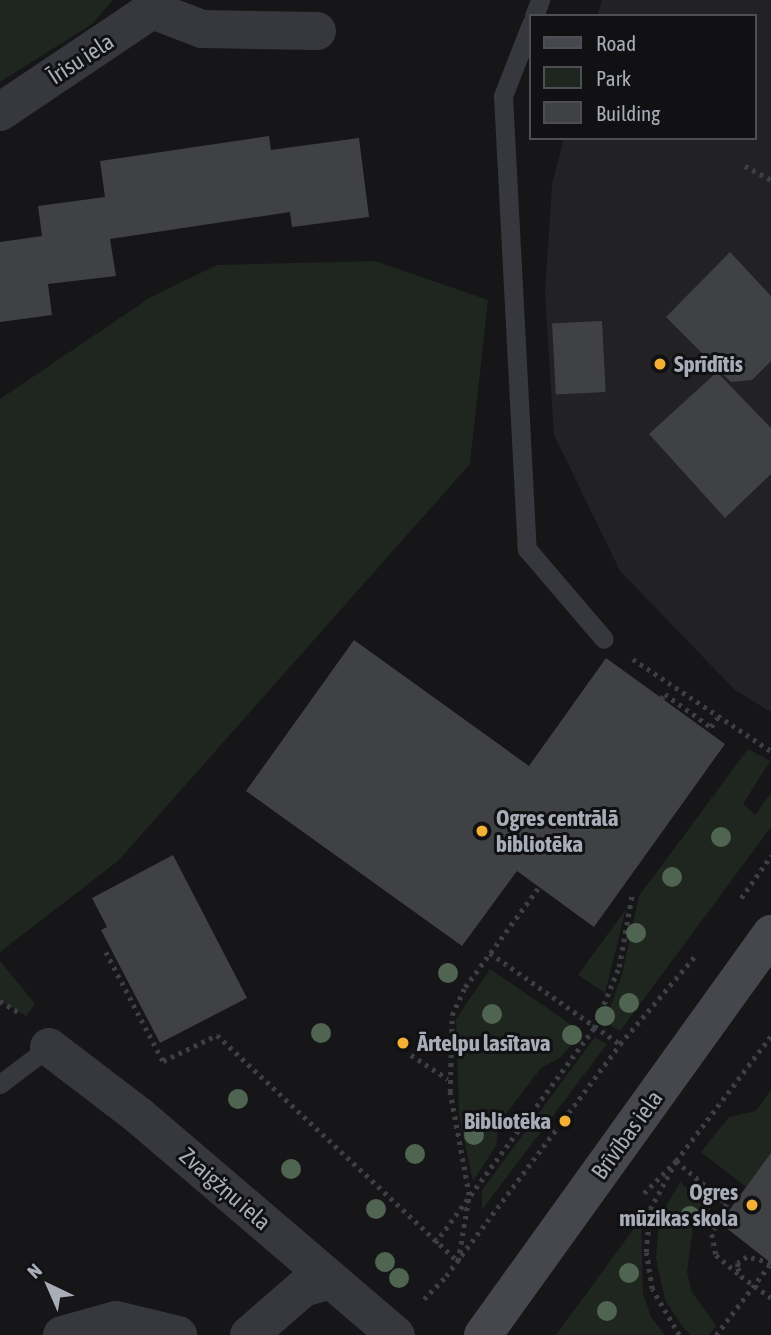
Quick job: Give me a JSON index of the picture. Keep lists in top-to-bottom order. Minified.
{"streets":{"main road":["Brīvības iela"],"street":["Īrisu iela","Zvaigžņu iela"]},"places":["Sprīdītis","Ogres centrālā bibliotēka","Ārtelpu lasītava","Bibliotēka","Ogres mūzikas skola"],"legend":["Road","Park","Building"],"north":"top left"}
